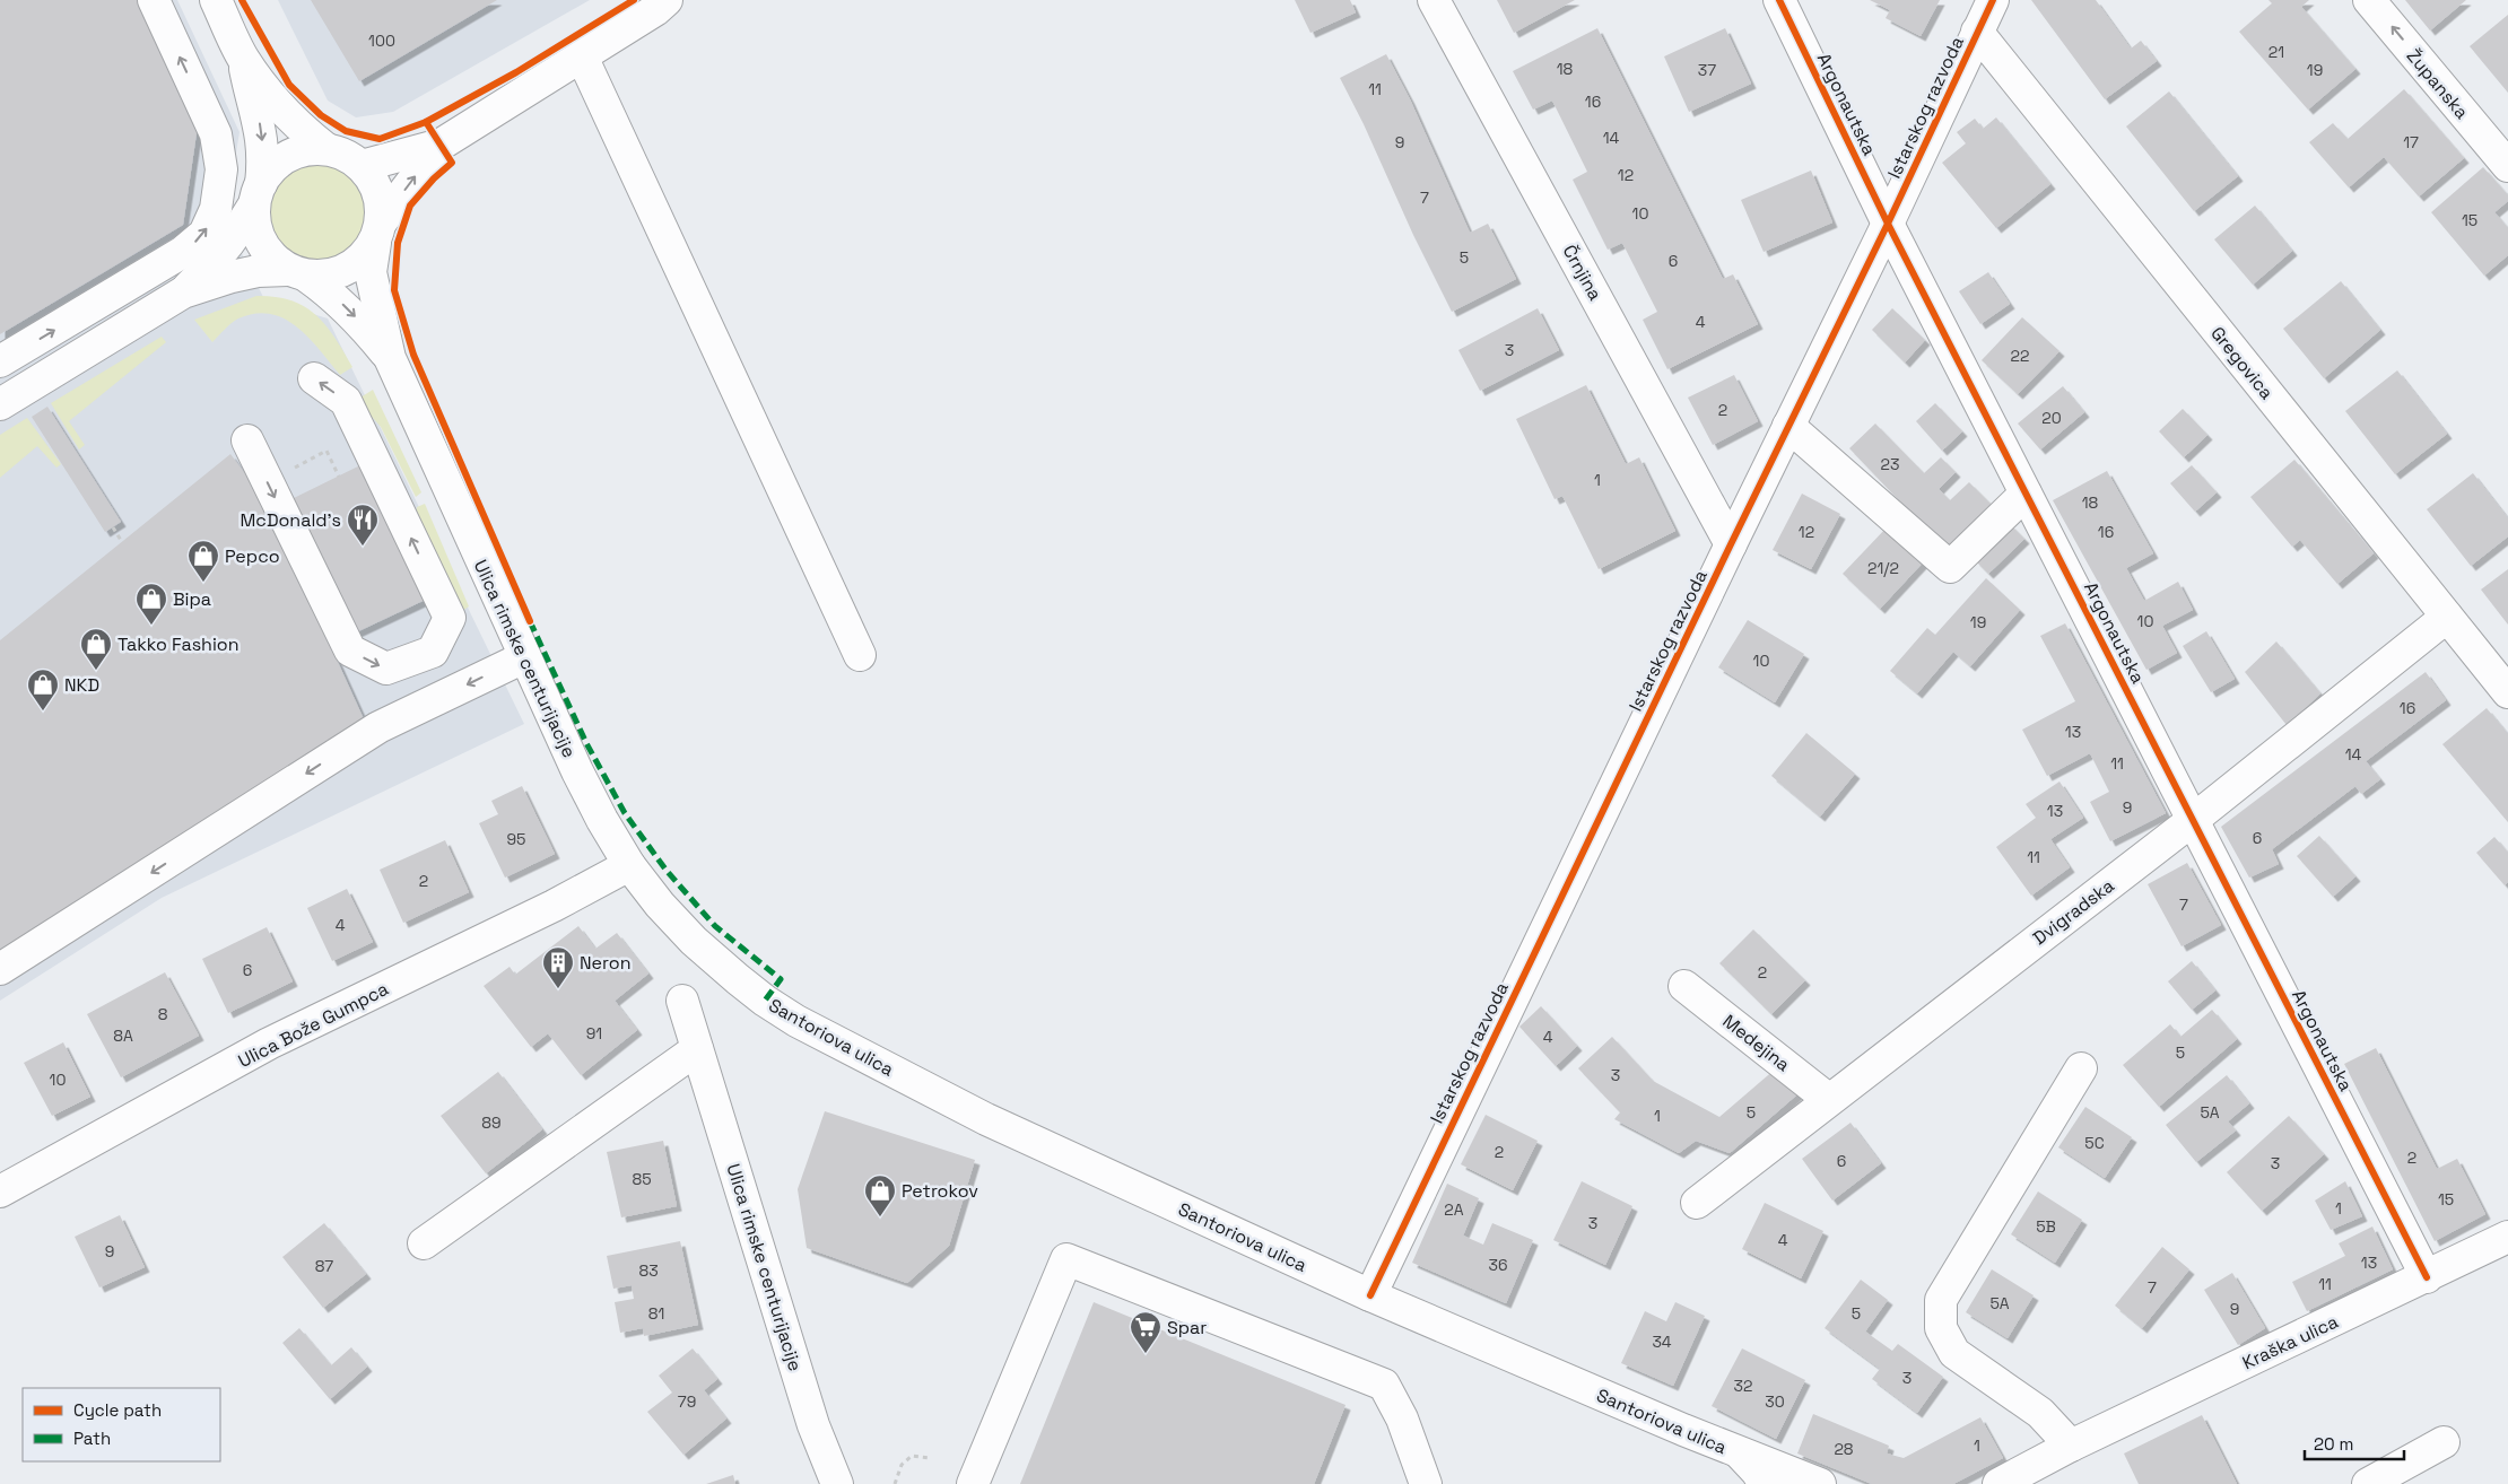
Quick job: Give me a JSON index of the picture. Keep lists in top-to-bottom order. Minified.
{"streets":{"street":["Županska","Argonautska","Istarskog razvoda","Črnjina","Gregovica","Ulica rimske centurijacije","Dvigradska","Ulica Bože Gumpca","Santoriova ulica","Medejina","Kraška ulica"]},"crossings":[["Argonautska","Istarskog razvoda"],["Argonautska","Dvigradska"],["Argonautska","Kraška ulica"],["Istarskog razvoda","Črnjina"],["Istarskog razvoda","Gregovica"],["Istarskog razvoda","Santoriova ulica"],["Gregovica","Dvigradska"],["Ulica rimske centurijacije","Ulica Bože Gumpca"],["Ulica rimske centurijacije","Santoriova ulica"],["Dvigradska","Medejina"]],"one_way":["Županska"],"places":{"restaurant":["McDonald's"],"shop":["Pepco","Bipa","Takko Fashion","NKD","Petrokov"],"building":["Neron"],"supermarket":["Spar"]},"house_numbers":["100","21","18","37","19","11","16","14","9","17","12","7","10","15","5","6","4","3","22","2","20","23","1","18","12","16","21/2","10","19","10","16","13","14","11","9","13","6","95","11","2","7","4","6","2","8","91","8A","4","5","3","10","5","5A","1","89","5C","2","2","6","3","85","15","1","2A","3","5B","4","9","13","36","87","83","11","7","5A","9","81","5","34","3","32","79","30","1","28"],"legend":["Cycle path","Path"],"scale_bar":"20 m"}
